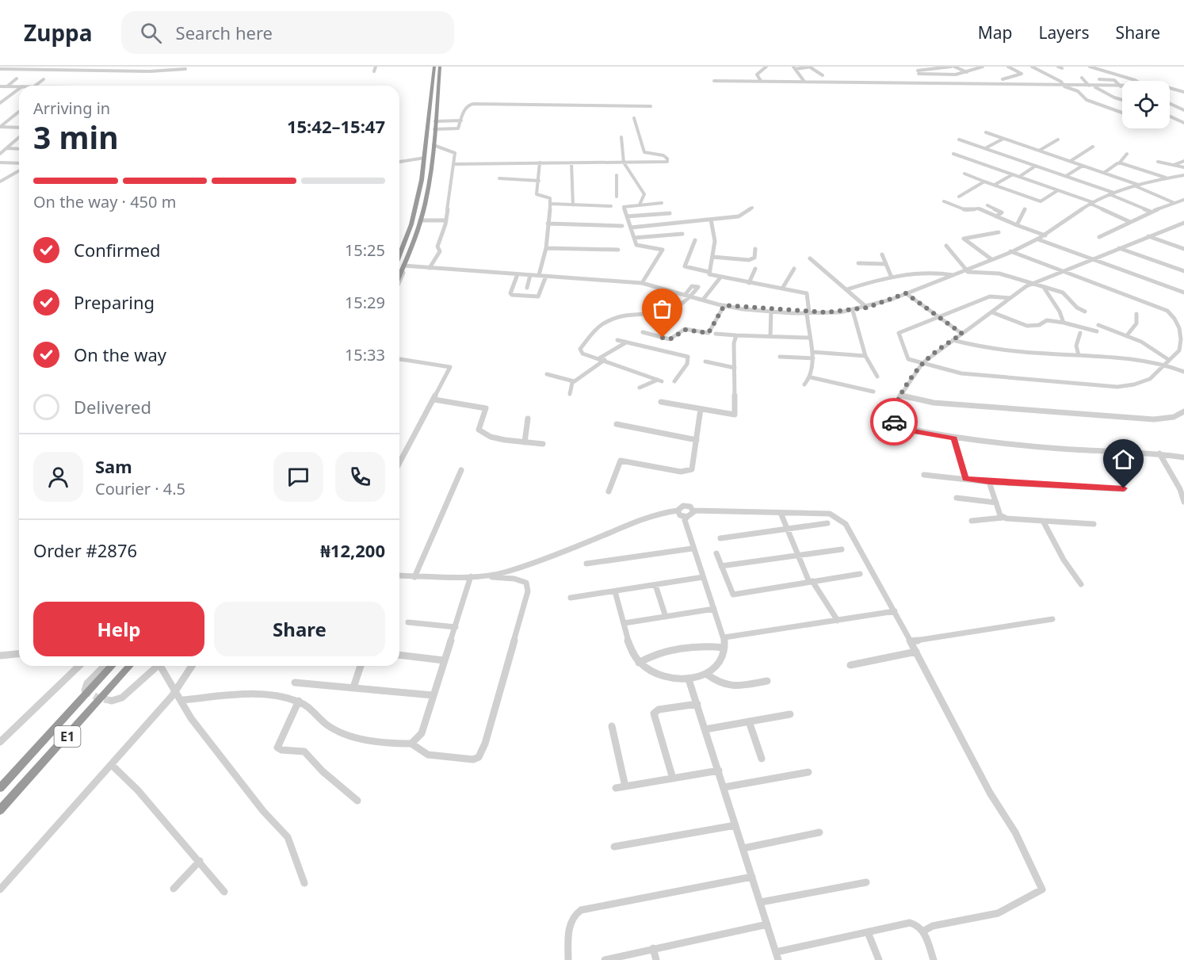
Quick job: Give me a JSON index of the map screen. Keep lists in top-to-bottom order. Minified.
{"streets":{"highway":["E1"]},"page":{"header":"Zuppa","search":"Search here","nav":["Map","Layers","Share"],"heading":["3 min","Arriving in","15:42–15:47"],"panel":["Sam","Courier · 4.5","Order #2876","₦12,200"],"bar":"On the way · 450 m","list":[["Confirmed","15:25"],["Preparing","15:29"],["On the way","15:33"],"Delivered"],"buttons":["Help","Share"]}}
